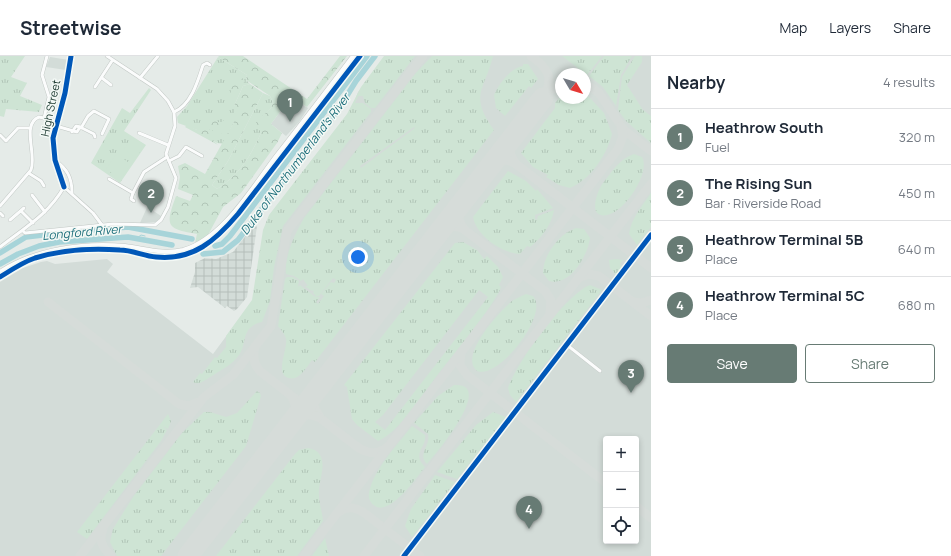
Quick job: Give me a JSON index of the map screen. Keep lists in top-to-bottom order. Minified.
{"streets":{"street":["High Street"]},"water":["Duke of Northumberland's River","Longford River"],"north":"bottom right","page":{"header":"Streetwise","nav":["Map","Layers","Share"],"heading":["Nearby","4 results"],"pins":["1","2","3","4"],"list":[{"mark":"1","name":"Heathrow South","note":"Fuel","value":"320 m"},{"mark":"2","name":"The Rising Sun","note":"Bar · Riverside Road","value":"450 m"},{"mark":"3","name":"Heathrow Terminal 5B","note":"Place","value":"640 m"},{"mark":"4","name":"Heathrow Terminal 5C","note":"Place","value":"680 m"}],"buttons":["Save","Share"],"map_buttons":["+","−"]}}
